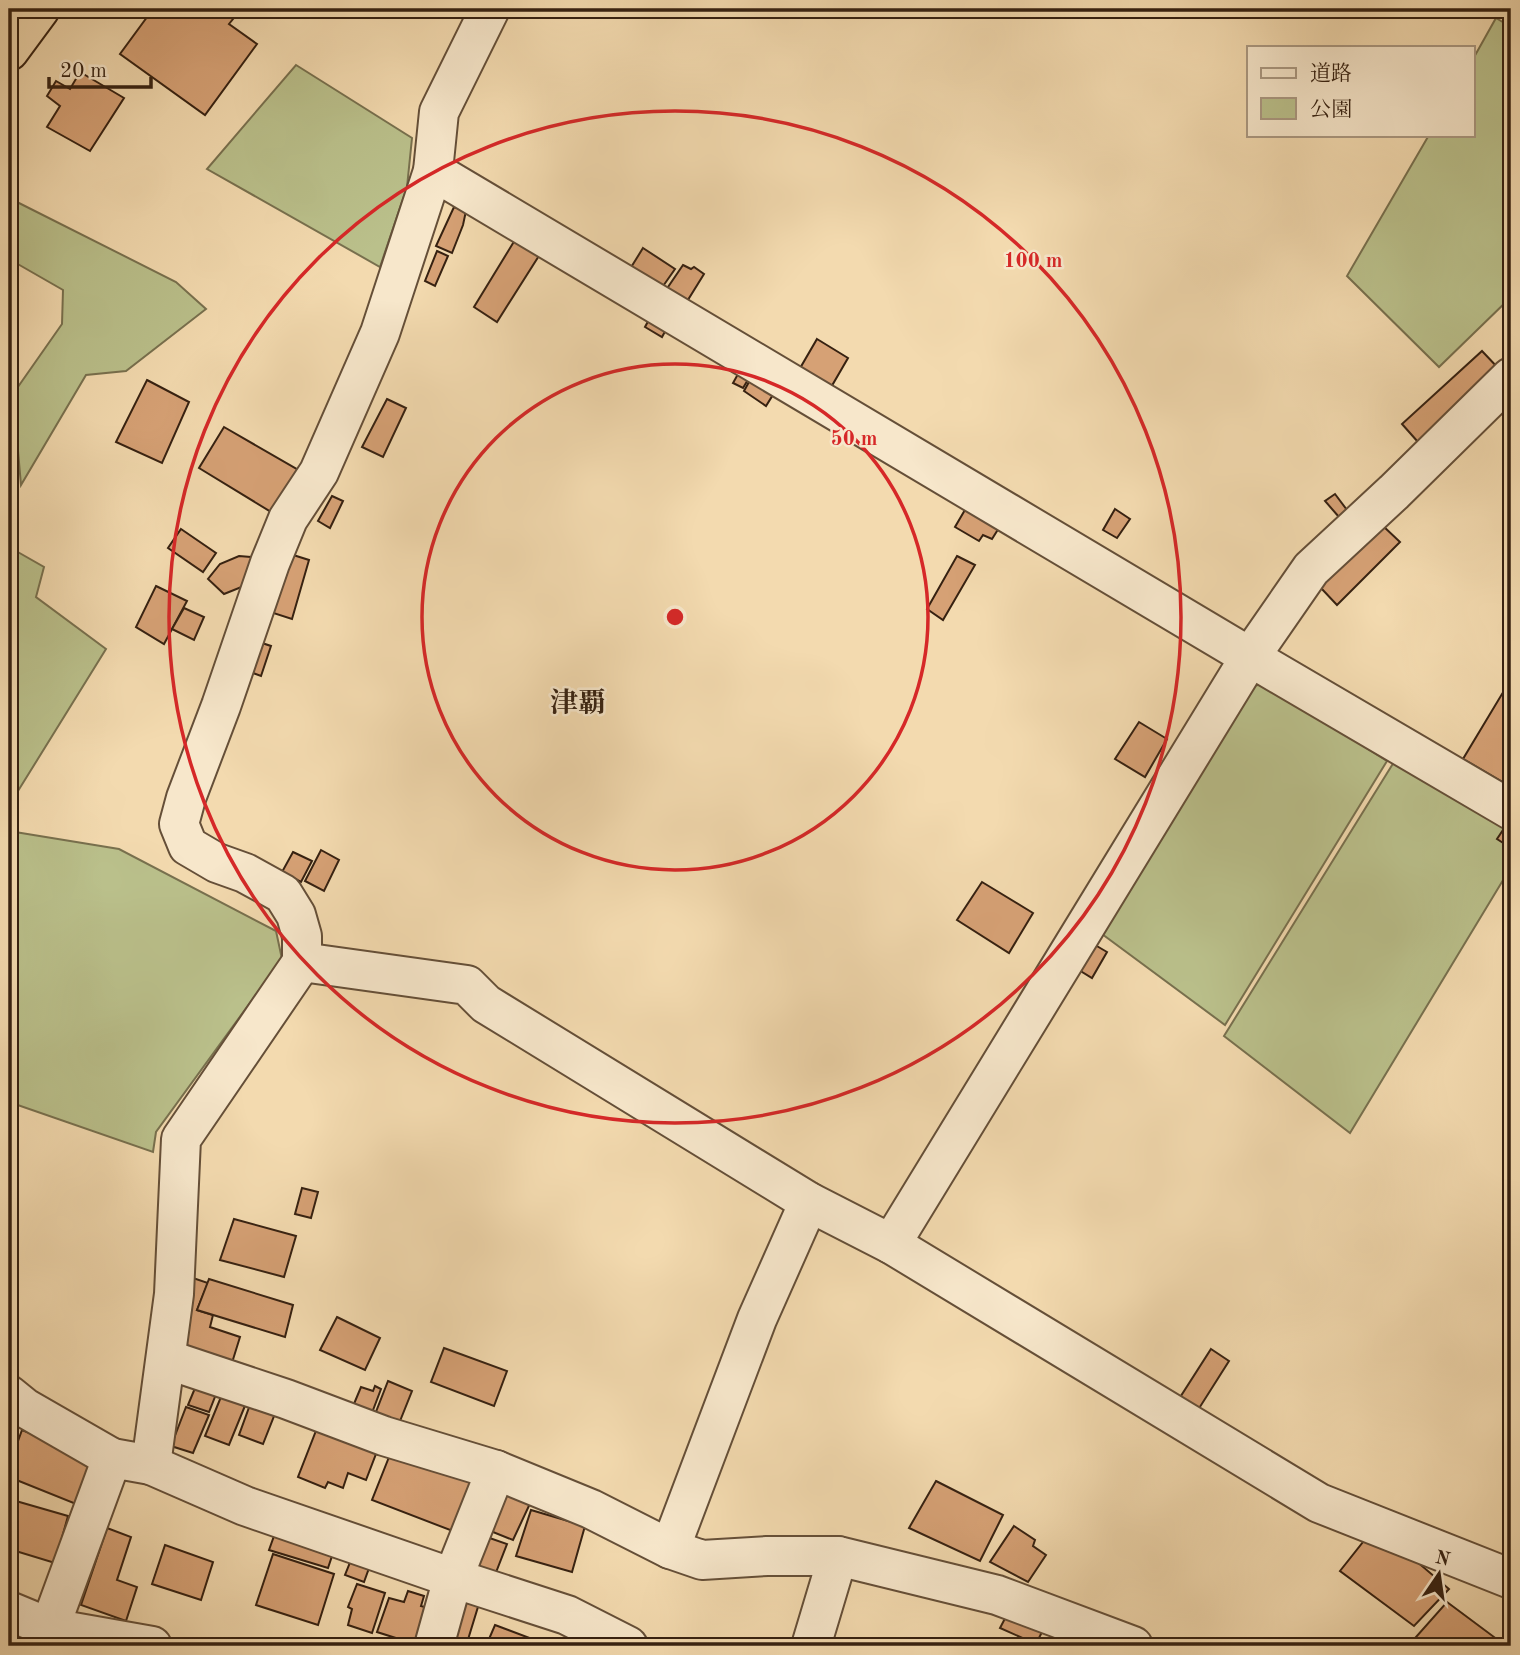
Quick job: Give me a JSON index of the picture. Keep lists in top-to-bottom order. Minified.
{"districts":["津覇"],"legend":["道路","公園"],"scale_bar":"20 m","north":"top","rings":["100 m","50 m"]}
